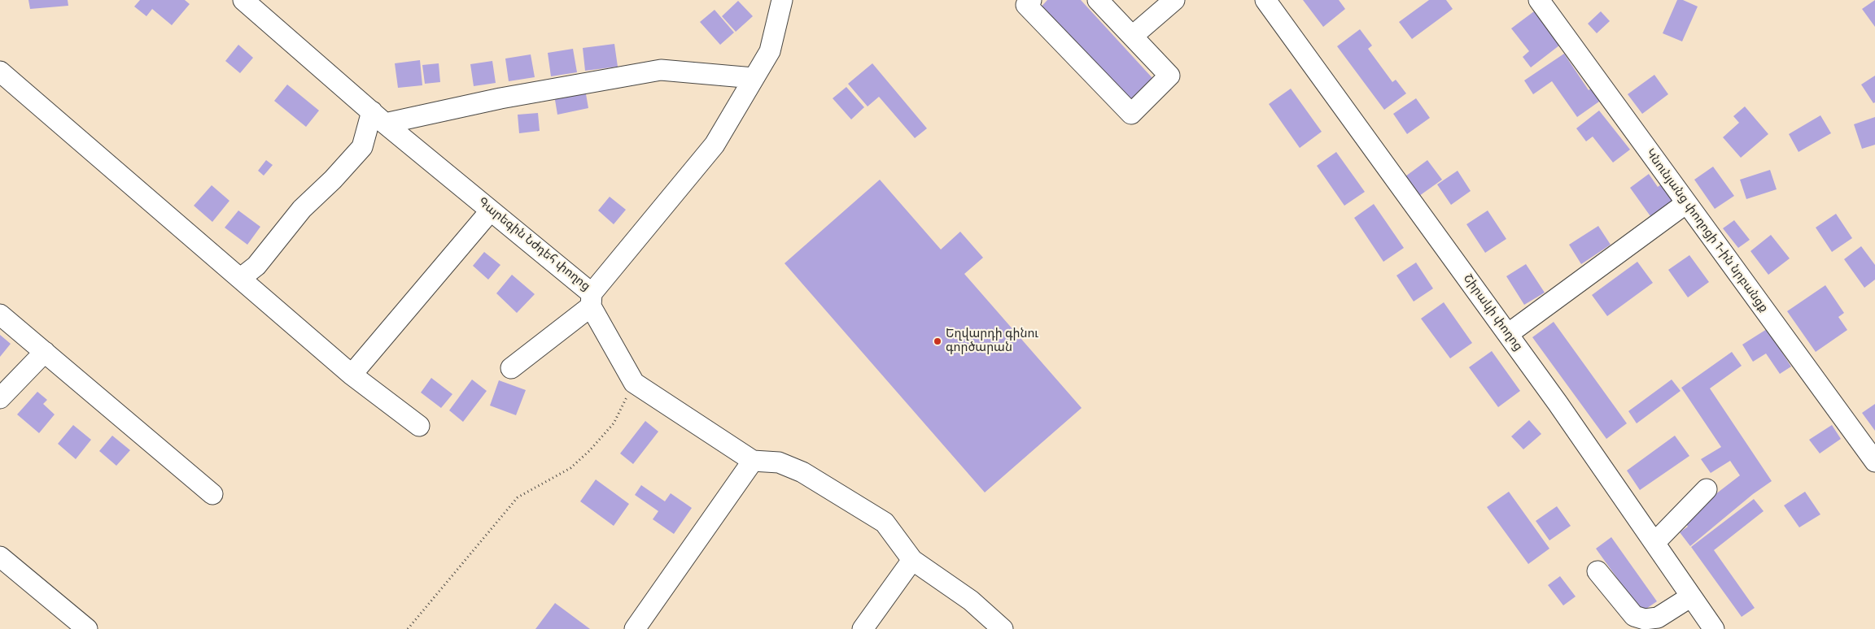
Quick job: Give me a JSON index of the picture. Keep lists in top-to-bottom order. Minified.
{"streets":{"street":["Կնունյանց փողոցի 1-ին նրբանցք","Գարեգին Նժդեհ փողոց","Շիրակի փողոց"]},"places":["Եղվարդի գինու գործարան"]}
